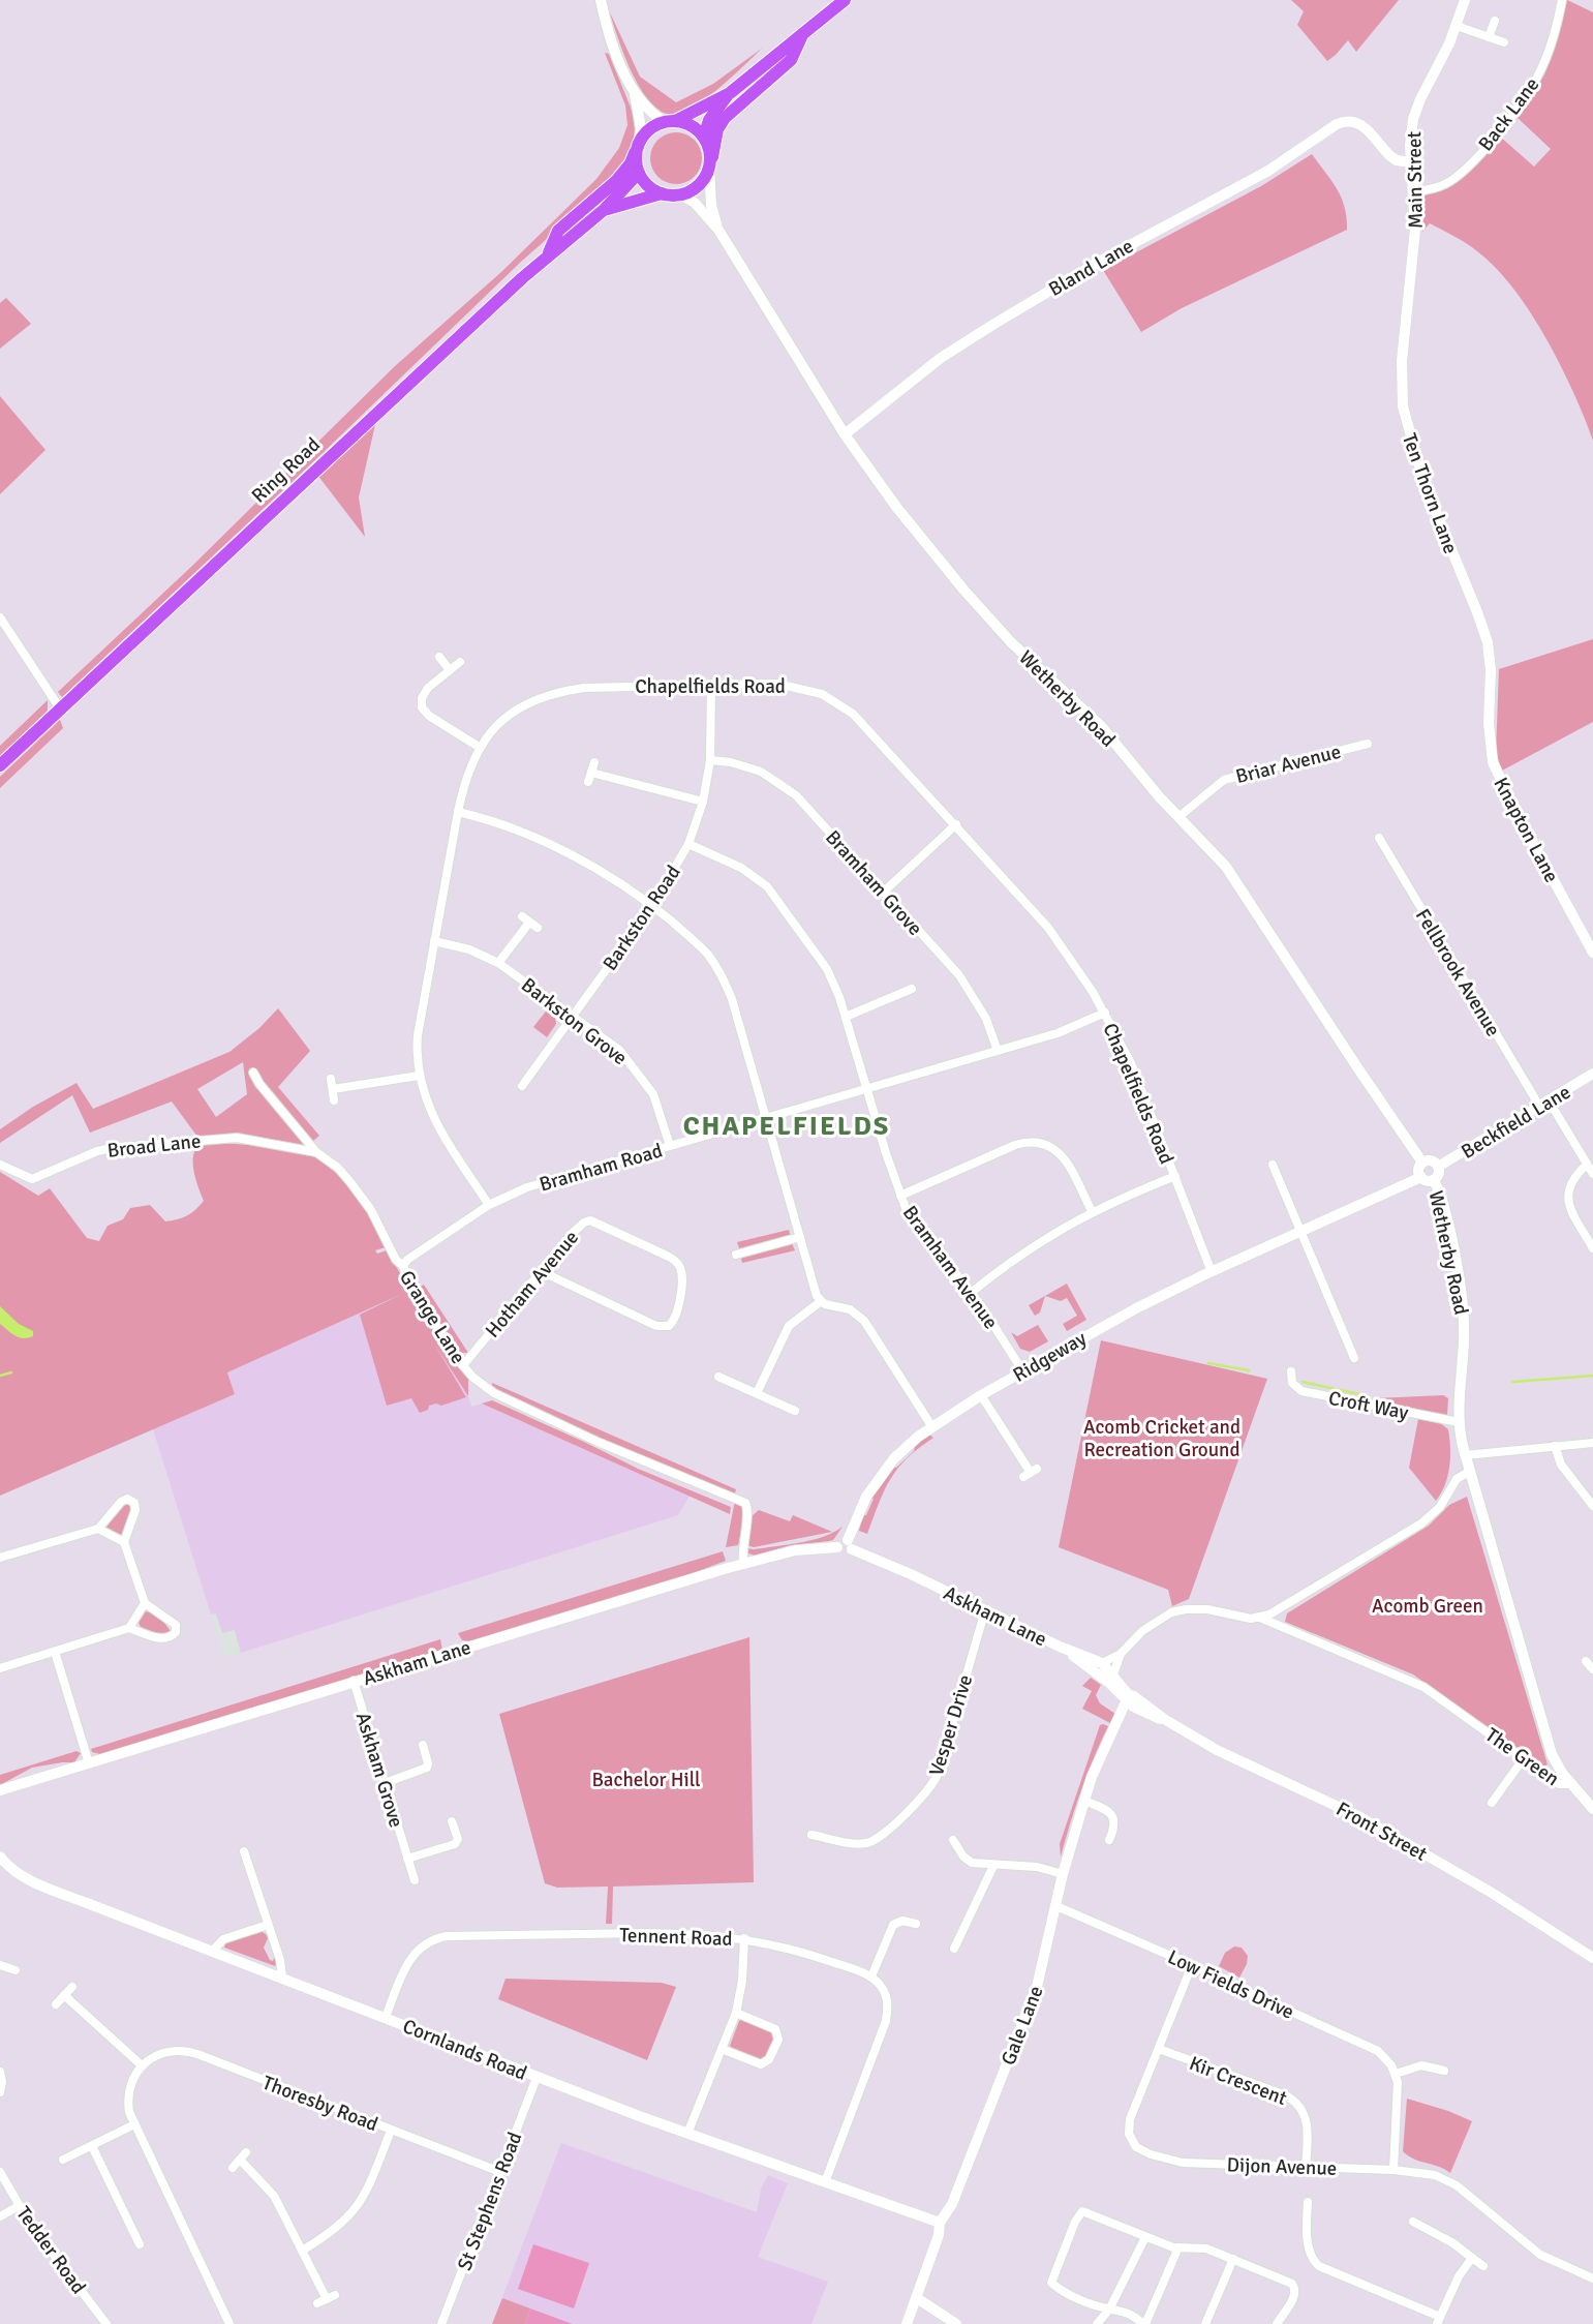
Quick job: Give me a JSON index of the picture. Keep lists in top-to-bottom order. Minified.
{"streets":{"highway":["Ring Road"],"main road":["Wetherby Road","The Green"],"street":["Back Lane","Main Street","Bland Lane","Ten Thorn Lane","Chapelfields Road","Briar Avenue","Knapton Lane","Bramham Grove","Barkston Road","Fellbrook Avenue","Barkston Grove","Beckfield Lane","Broad Lane","Bramham Road","Bramham Avenue","Hotham Avenue","Grange Lane","Ridgeway","Croft Way","Askham Lane","Vesper Drive","Askham Grove","Front Street","Tennent Road","Low Fields Drive","Gale Lane","Cornlands Road","Kir Crescent","Thoresby Road","Dijon Avenue","St Stephens Road","Tedder Road"]},"crossings":[["Back Lane","Main Street"],["Main Street","Bland Lane"],["Main Street","Ten Thorn Lane"],["Bland Lane","Wetherby Road"],["Ring Road","Wetherby Road"],["Ten Thorn Lane","Knapton Lane"],["Chapelfields Road","Barkston Road"],["Chapelfields Road","Barkston Grove"],["Chapelfields Road","Bramham Road"],["Chapelfields Road","Ridgeway"],["Wetherby Road","Briar Avenue"],["Wetherby Road","Beckfield Lane"],["Wetherby Road","Ridgeway"],["Wetherby Road","Croft Way"],["Wetherby Road","The Green"],["Bramham Grove","Barkston Road"],["Bramham Grove","Bramham Road"],["Barkston Road","Barkston Grove"],["Barkston Road","Bramham Avenue"],["Fellbrook Avenue","Beckfield Lane"],["Barkston Grove","Bramham Road"],["Beckfield Lane","Ridgeway"],["Broad Lane","Grange Lane"],["Bramham Road","Bramham Avenue"],["Bramham Road","Grange Lane"],["Bramham Avenue","Ridgeway"],["Hotham Avenue","Grange Lane"],["Grange Lane","Askham Lane"],["Ridgeway","Askham Lane"],["Askham Lane","Vesper Drive"],["Askham Lane","Askham Grove"],["Askham Lane","Front Street"],["Askham Lane","Gale Lane"],["Front Street","Gale Lane"],["Tennent Road","Cornlands Road"],["Low Fields Drive","Gale Lane"],["Low Fields Drive","Dijon Avenue"],["Gale Lane","Cornlands Road"],["Cornlands Road","St Stephens Road"],["Kir Crescent","Dijon Avenue"],["Thoresby Road","St Stephens Road"]],"districts":["CHAPELFIELDS"],"parks":["Acomb Cricket and Recreation Ground","Acomb Green","Bachelor Hill"]}
